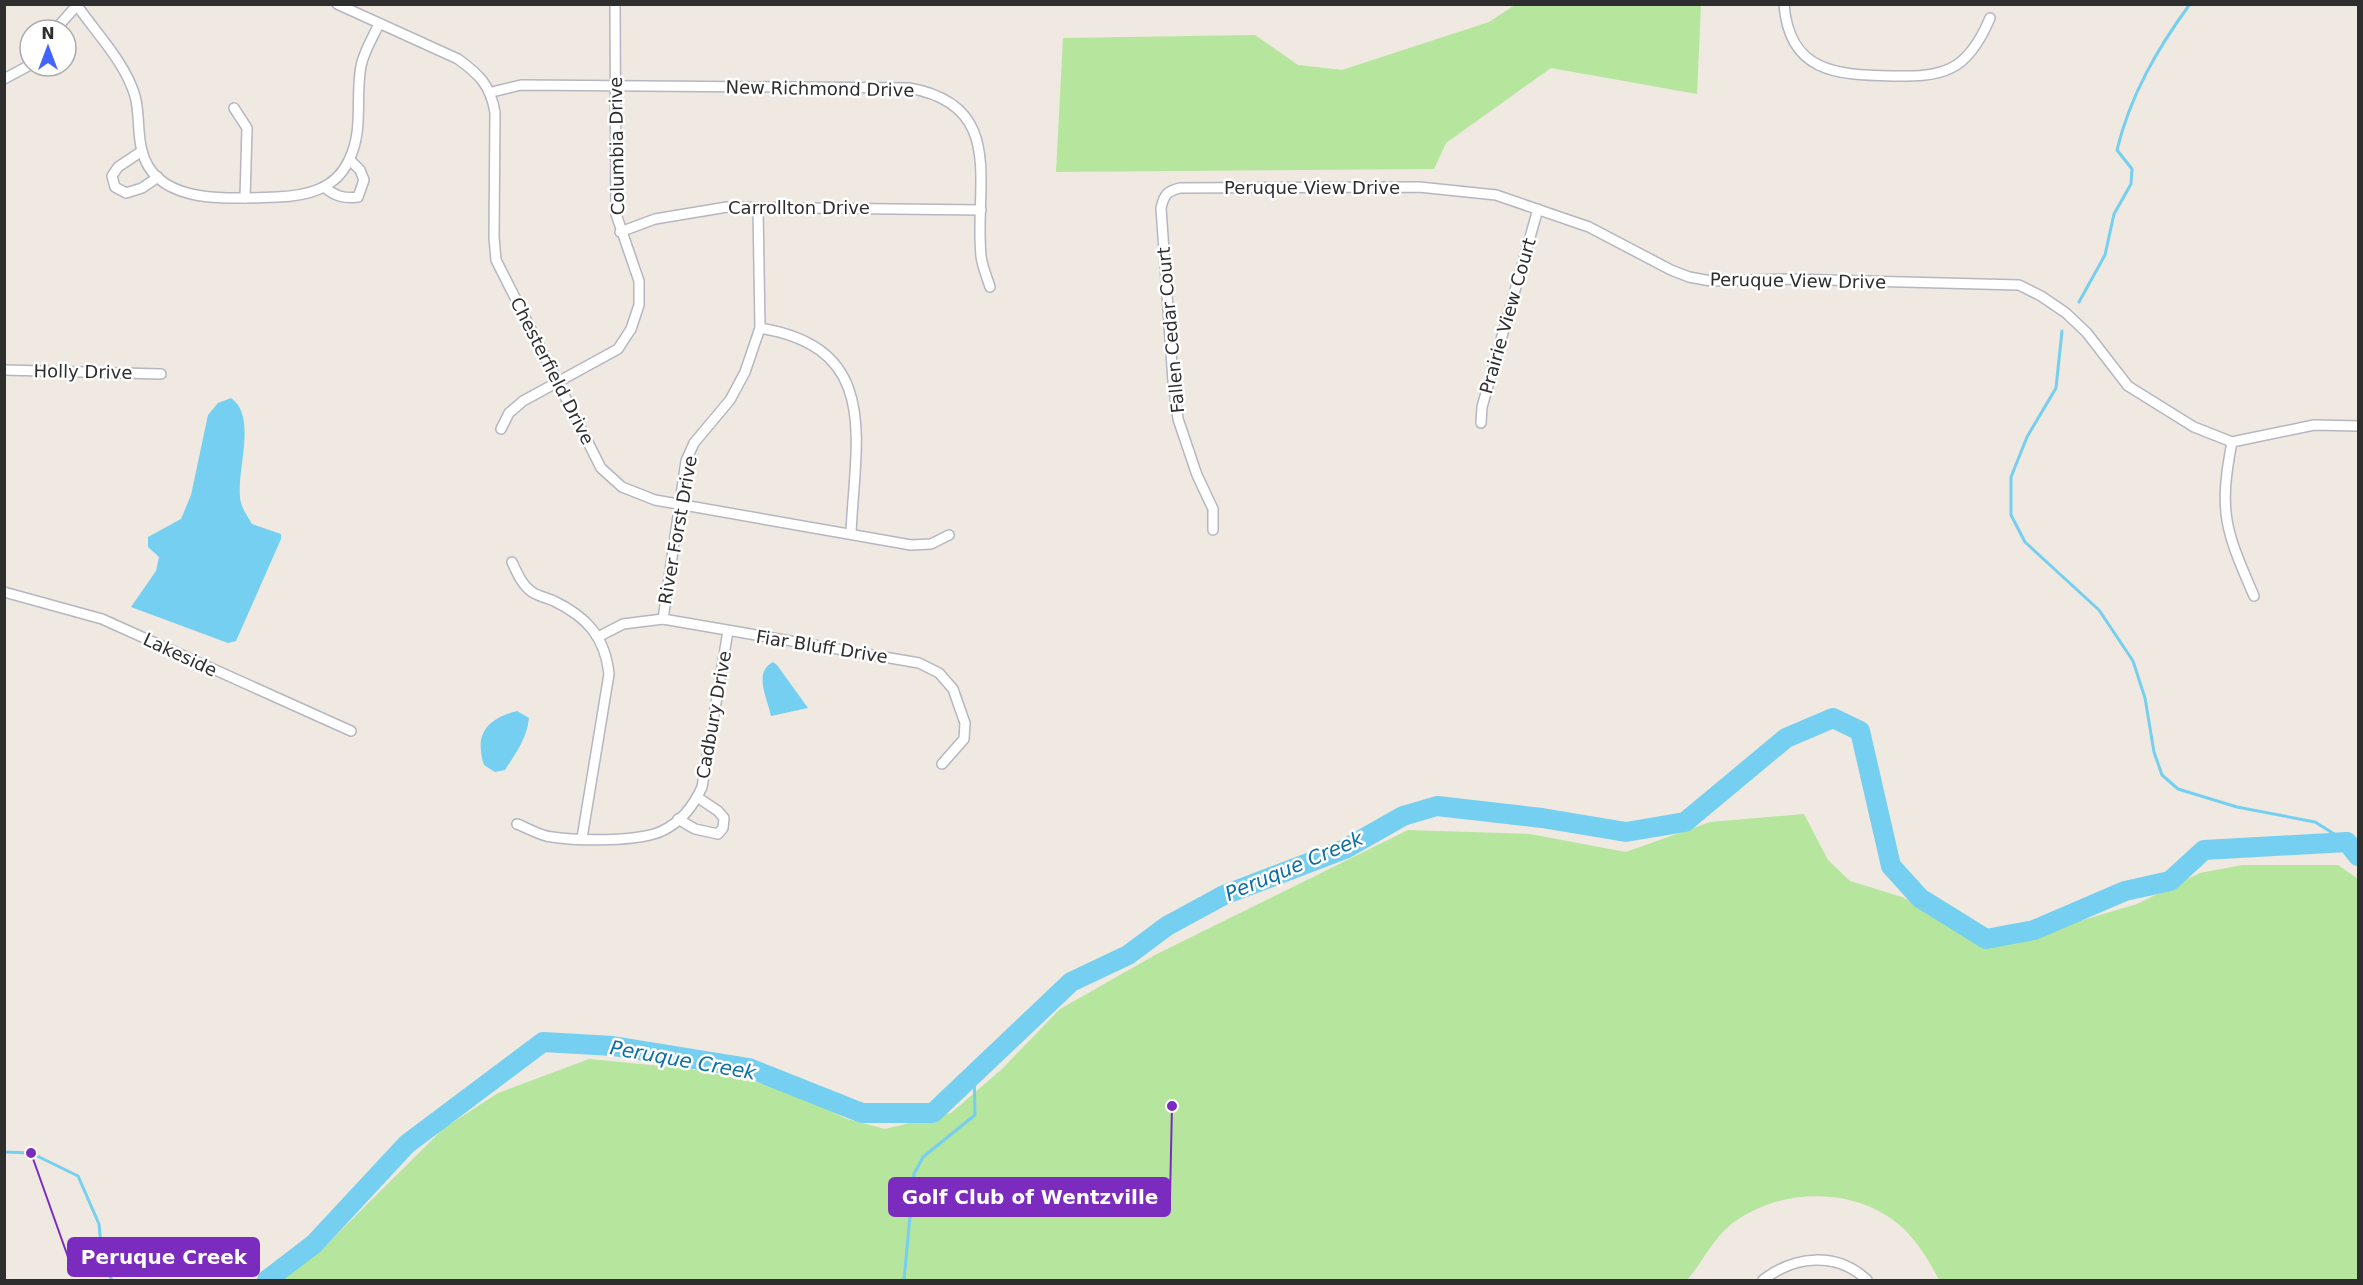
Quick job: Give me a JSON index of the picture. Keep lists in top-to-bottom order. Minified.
{"streets":{"street":["New Richmond Drive","Columbia Drive","Peruque View Drive","Carrollton Drive","Prairie View Court","Fallen Cedar Court","Chesterfield Drive","Holly Drive","River Forst Drive","Fiar Bluff Drive","Lakeside","Cadbury Drive"]},"crossings":[["New Richmond Drive","Columbia Drive"],["New Richmond Drive","Carrollton Drive"],["New Richmond Drive","Chesterfield Drive"],["Columbia Drive","Carrollton Drive"],["Columbia Drive","Chesterfield Drive"],["Peruque View Drive","Prairie View Court"],["Peruque View Drive","Fallen Cedar Court"],["Carrollton Drive","River Forst Drive"],["Chesterfield Drive","River Forst Drive"],["River Forst Drive","Fiar Bluff Drive"],["Fiar Bluff Drive","Cadbury Drive"]],"water":["Peruque Creek"],"places":["Golf Club of Wentzville","Peruque Creek"],"north":"top"}
